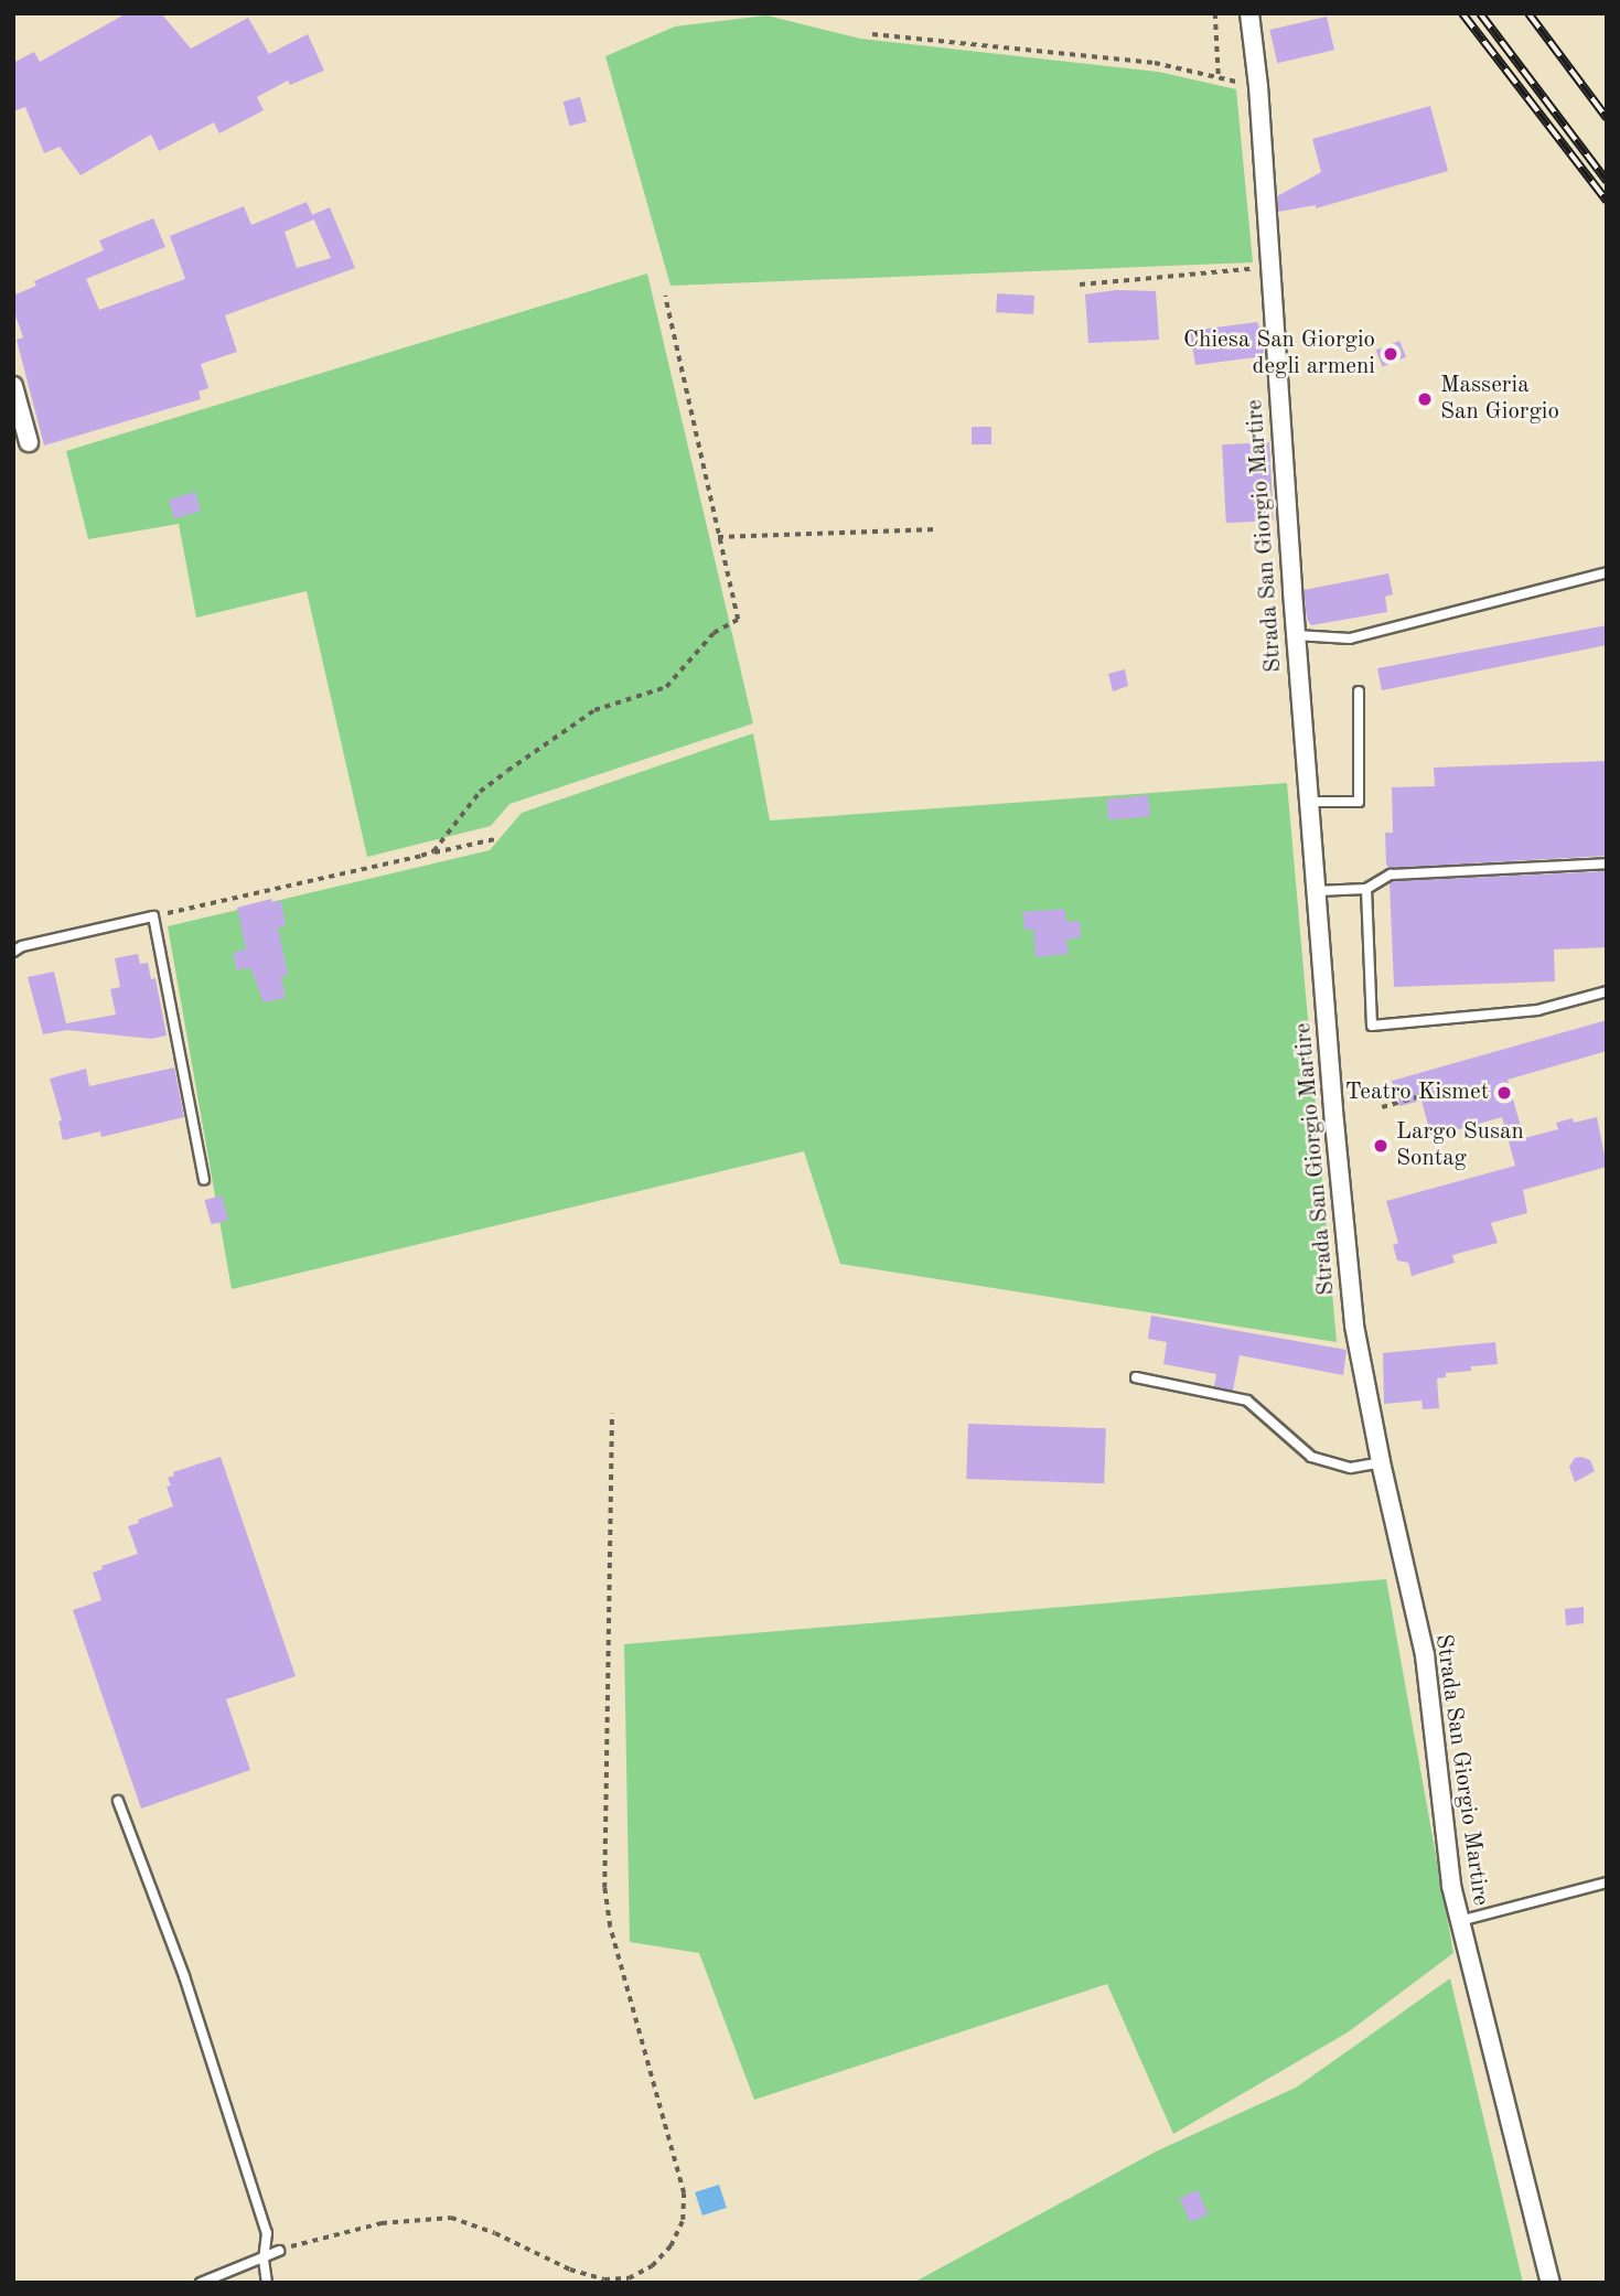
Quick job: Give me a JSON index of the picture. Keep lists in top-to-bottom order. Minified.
{"streets":{"street":["Strada San Giorgio Martire"]},"places":["Chiesa San Giorgio degli armeni","Masseria San Giorgio","Teatro Kismet","Largo Susan Sontag"]}
